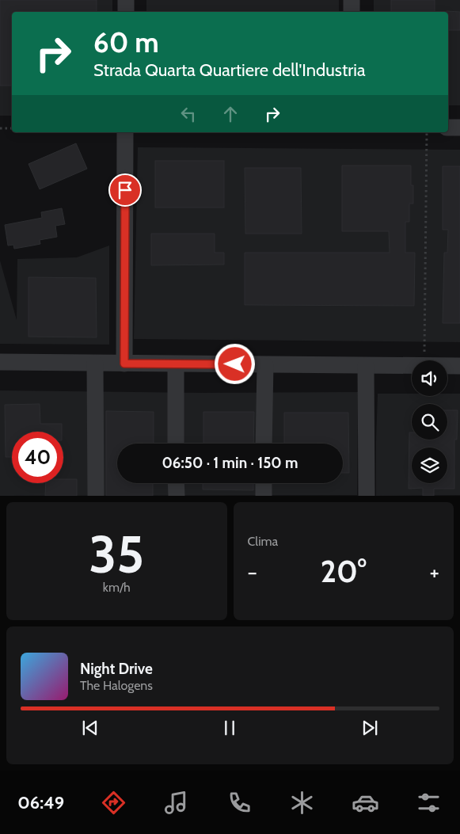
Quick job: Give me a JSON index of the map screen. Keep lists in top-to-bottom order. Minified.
{"page":{"turn":["60 m","Strada Quarta Quartiere dell'Industria"],"limit":"40","trip":"06:50 · 1 min · 150 m","tile":[["35","km/h"],"Clima"],"heat":["−","20°","+"],"song":["Night Drive","The Halogens"],"tabs":"06:49"}}
